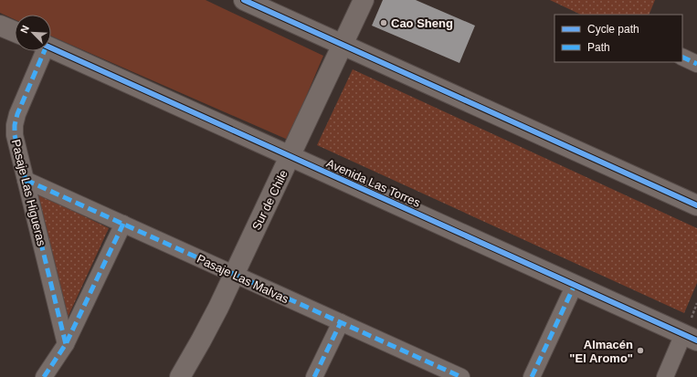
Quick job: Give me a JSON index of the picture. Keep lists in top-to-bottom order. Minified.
{"streets":{"street":["Avenida Las Torres","Pasaje Las Higueras","Sur de Chile","Pasaje Las Malvas"]},"crossings":[["Avenida Las Torres","Sur de Chile"],["Pasaje Las Higueras","Pasaje Las Malvas"],["Sur de Chile","Pasaje Las Malvas"]],"places":["Cao Sheng","Almacén \"El Aromo\""],"legend":["Cycle path","Path"],"north":"top left"}
